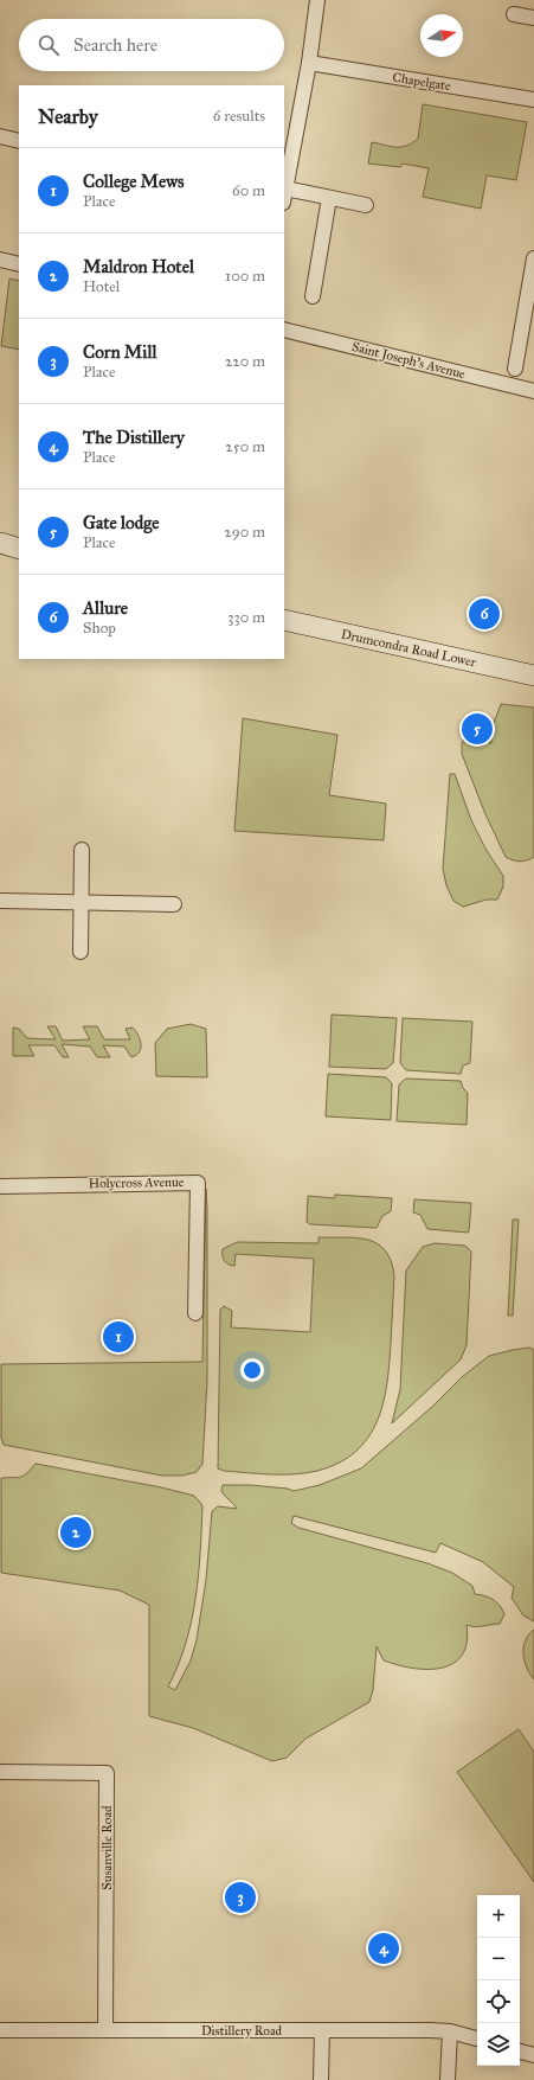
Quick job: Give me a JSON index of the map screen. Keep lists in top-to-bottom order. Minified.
{"streets":{"main road":["Drumcondra Road Lower"],"street":["Chapelgate","Saint Joseph's Avenue","Holycross Avenue","Susanville Road","Distillery Road"]},"crossings":[["Susanville Road","Distillery Road"]],"north":"right","page":{"search":"Search here","heading":["Nearby","6 results"],"list":[{"mark":"1","name":"College Mews","note":"Place","value":"60 m"},{"mark":"2","name":"Maldron Hotel","note":"Hotel","value":"100 m"},{"mark":"3","name":"Corn Mill","note":"Place","value":"220 m"},{"mark":"4","name":"The Distillery","note":"Place","value":"250 m"},{"mark":"5","name":"Gate lodge","note":"Place","value":"290 m"},{"mark":"6","name":"Allure","note":"Shop","value":"330 m"}],"pins":["6","5","1","2","3","4"],"map_buttons":["+","−"]}}
